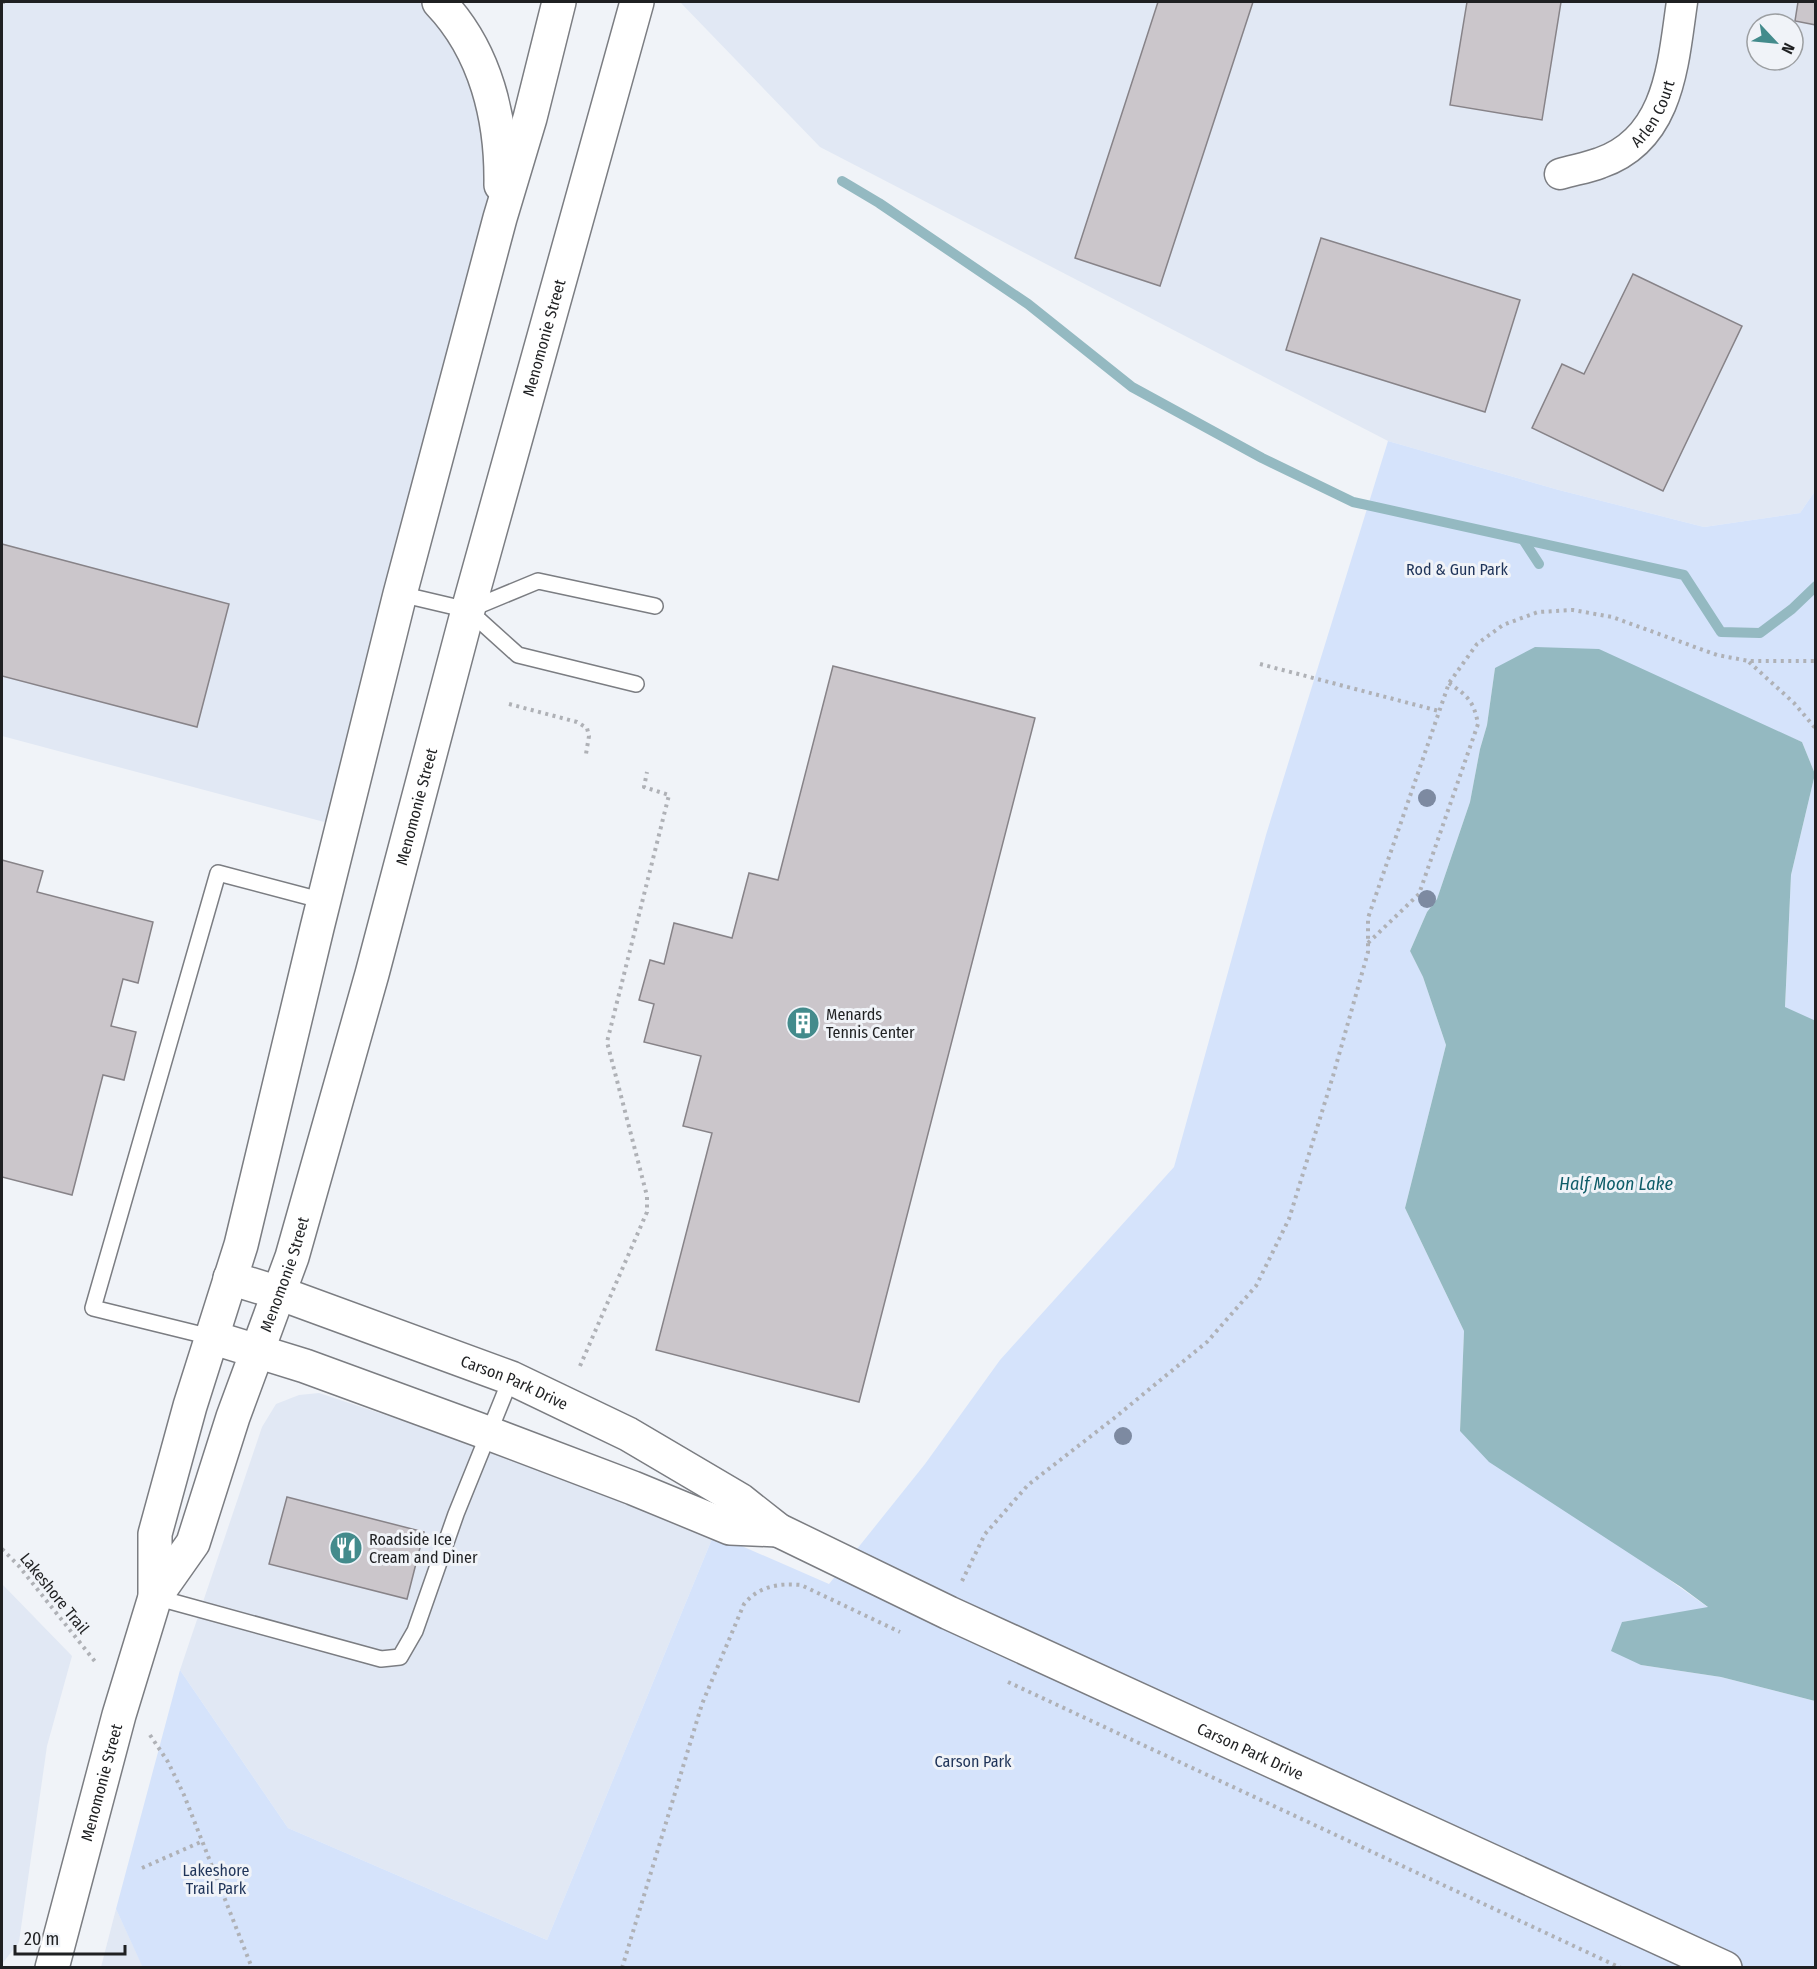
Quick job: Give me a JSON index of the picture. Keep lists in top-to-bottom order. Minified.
{"streets":{"main road":["Menomonie Street","Carson Park Drive"],"street":["Arlen Court"],"path":["Lakeshore Trail"]},"crossings":[["Menomonie Street","Carson Park Drive"]],"water":["Half Moon Lake"],"parks":["Rod & Gun Park","Carson Park","Lakeshore Trail Park"],"places":{"building":["Menards Tennis Center"],"restaurant":["Roadside Ice Cream and Diner"]},"scale_bar":"20 m","north":"bottom right"}
